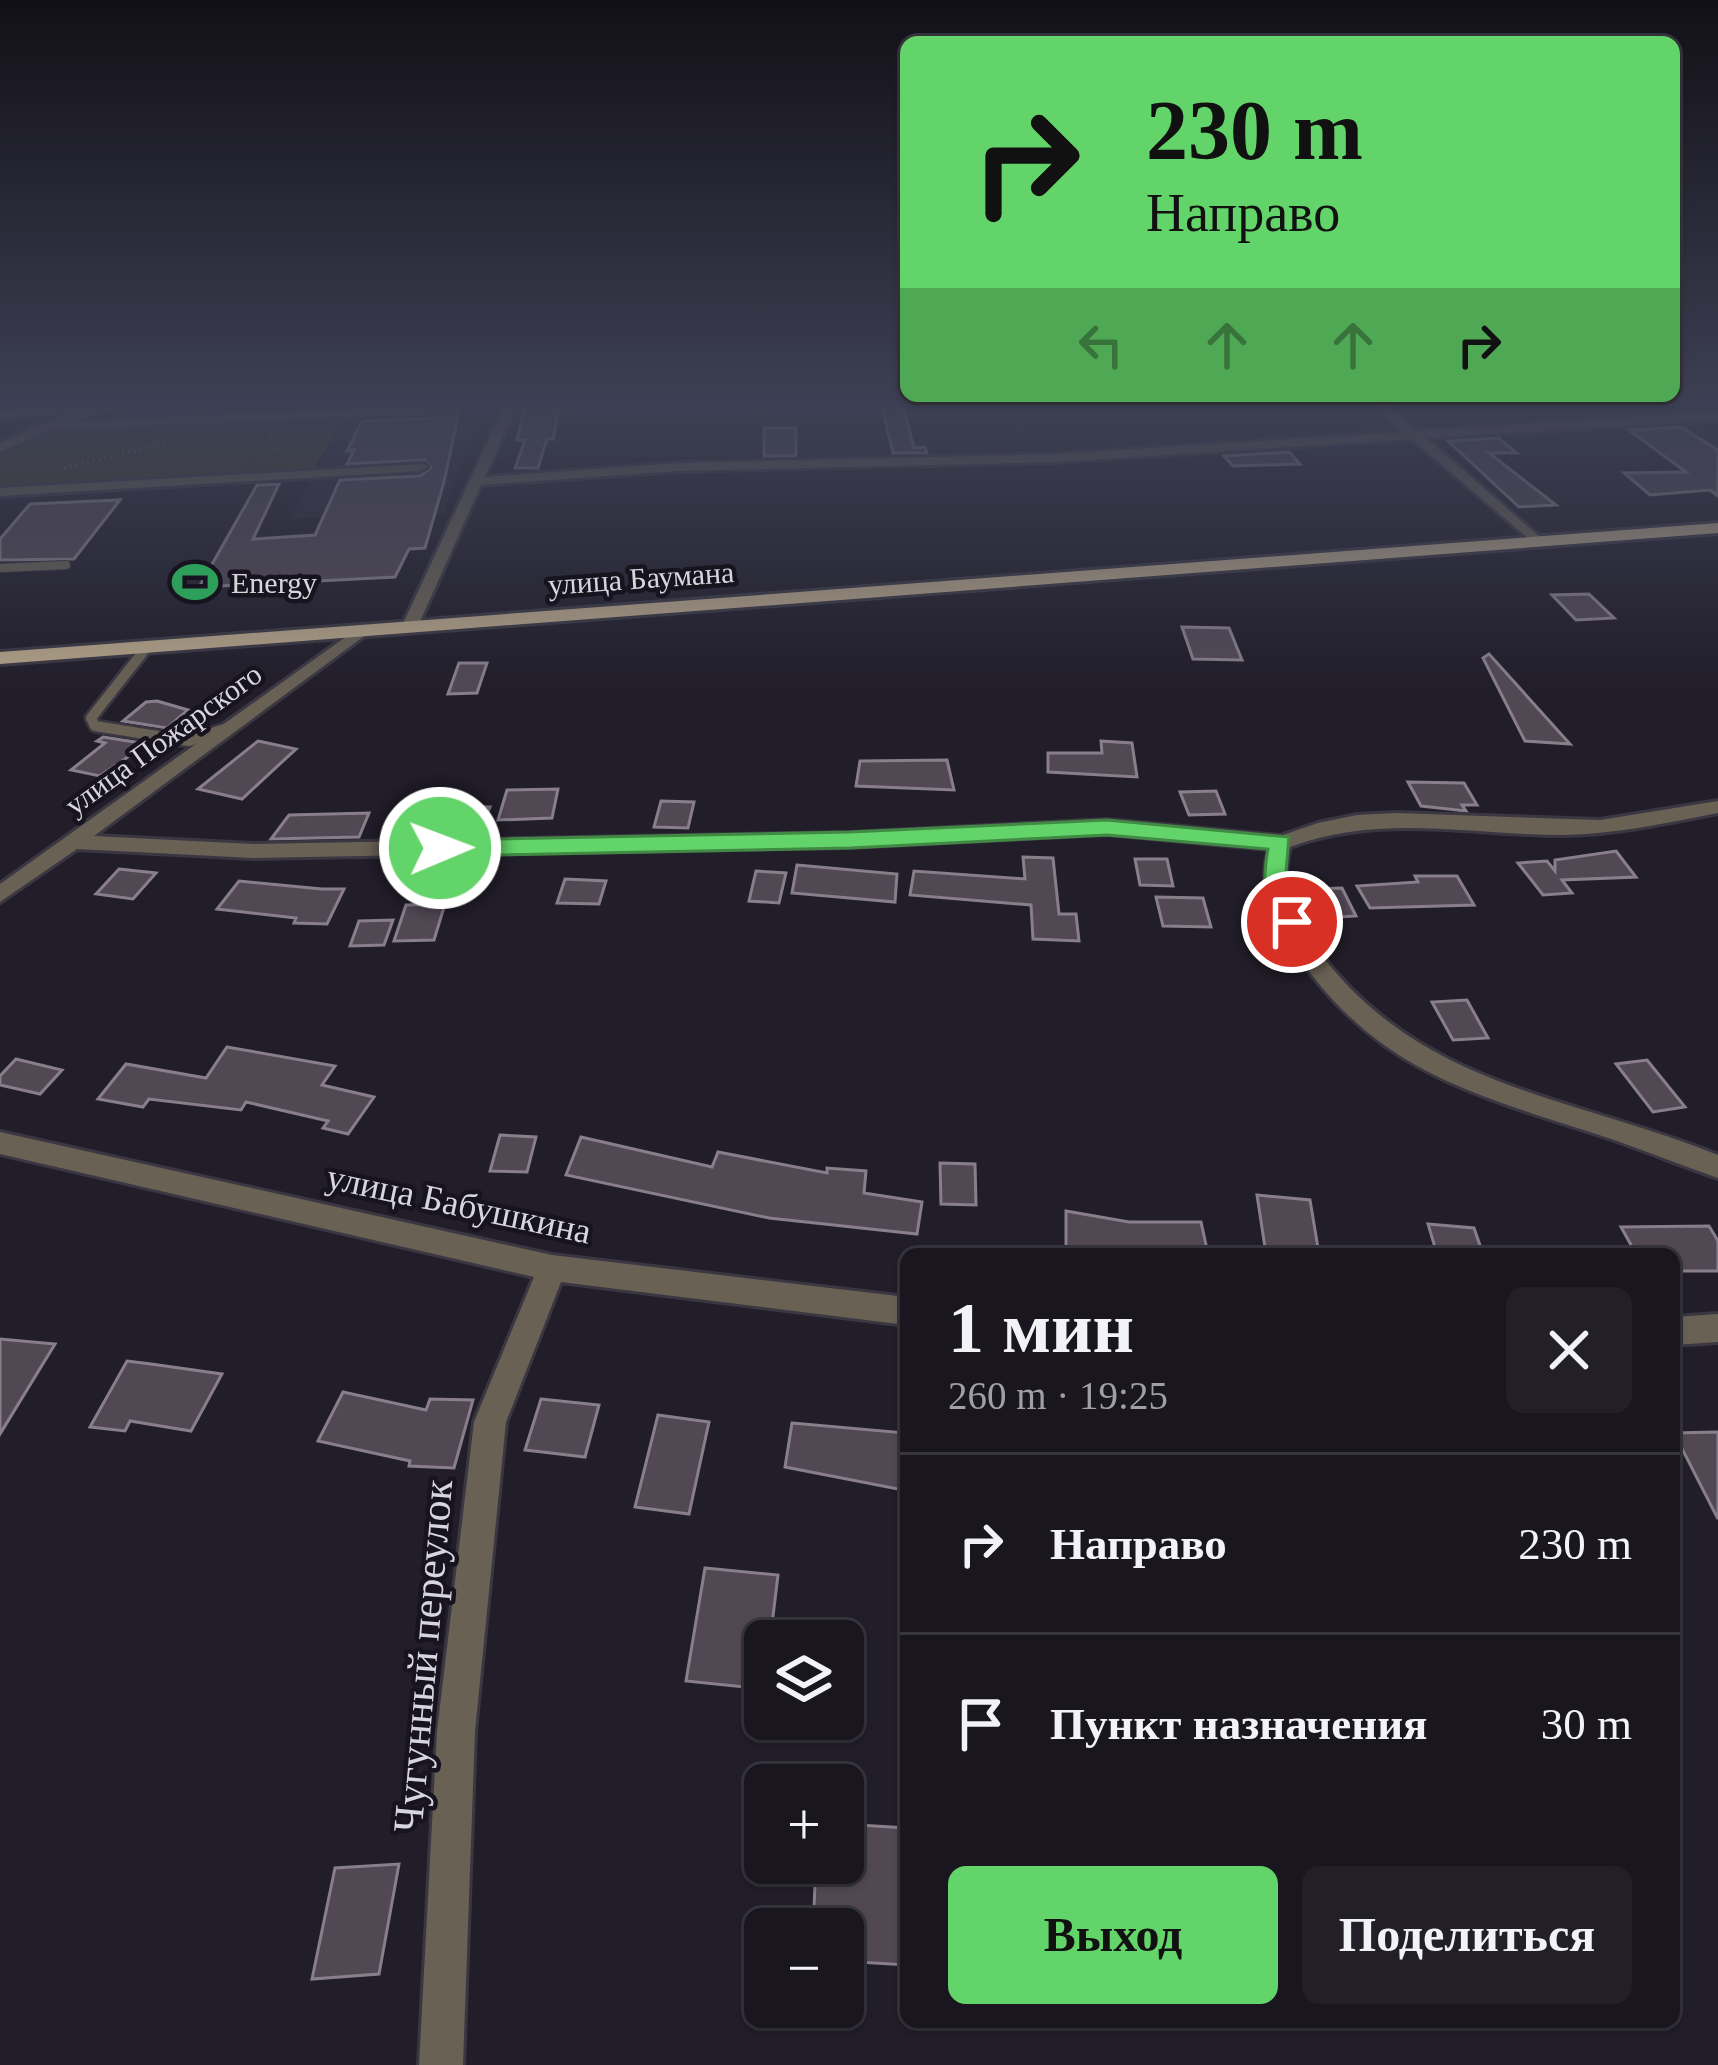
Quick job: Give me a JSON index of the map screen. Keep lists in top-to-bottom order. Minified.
{"streets":{"main road":["улица Баумана"],"street":["улица Пожарского","улица Бабушкина","Чугунный переулок"]},"crossings":[["улица Баумана","улица Пожарского"],["улица Бабушкина","Чугунный переулок"]],"places":{"sports":["Energy"]},"page":{"turn":["230 m","Направо"],"heading":["1 мин","260 m · 19:25"],"list":[{"name":"Направо","value":"230 m"},{"name":"Пункт назначения","value":"30 m"}],"map_buttons":["+","−"],"buttons":["Выход","Поделиться"]}}
